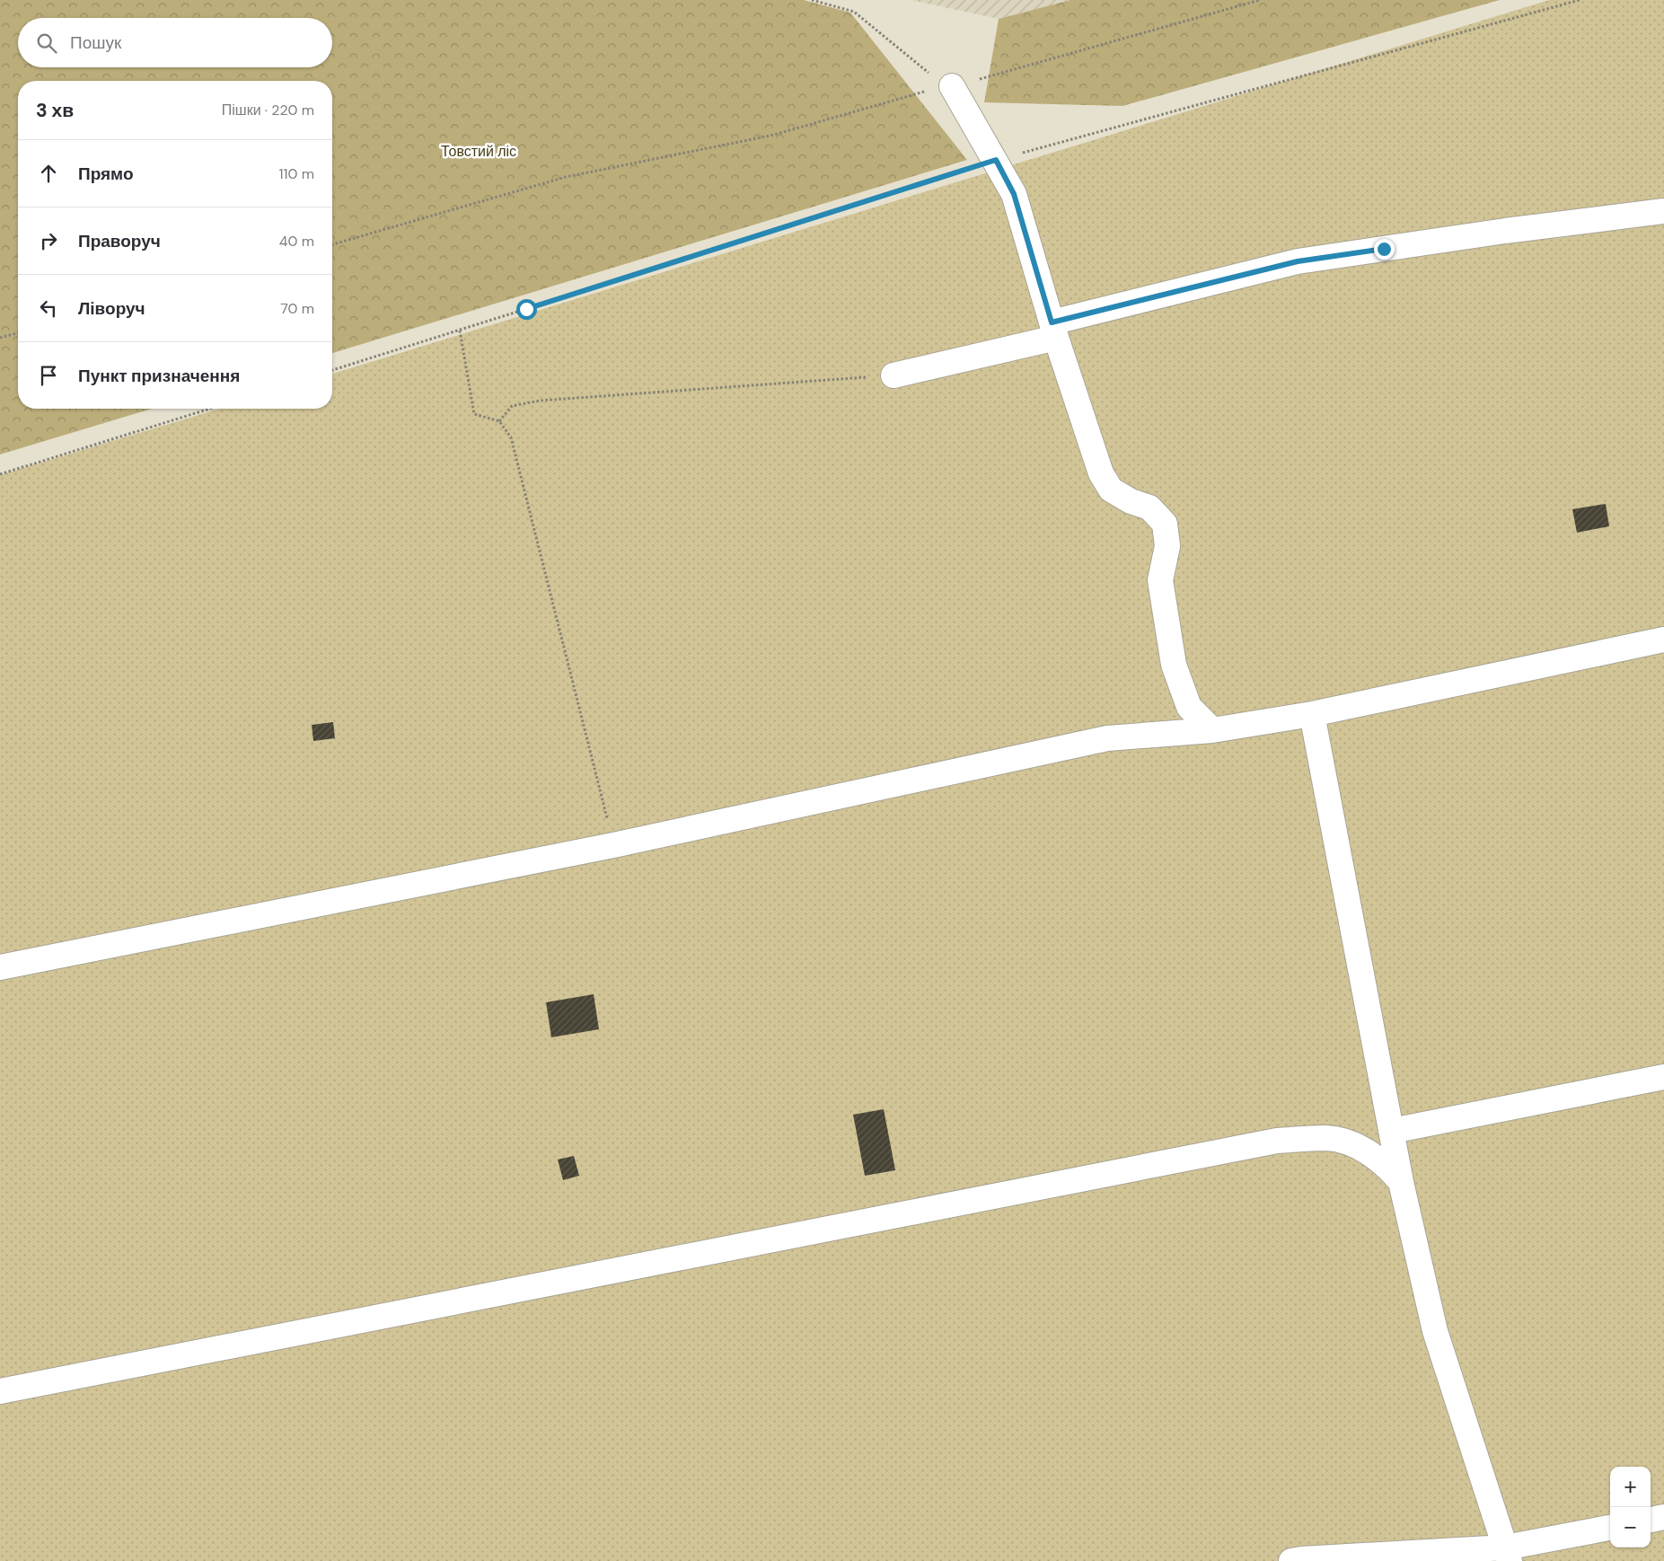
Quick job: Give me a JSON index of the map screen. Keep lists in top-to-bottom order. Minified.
{"parks":["Товстий ліс"],"page":{"search":"Пошук","heading":["3 хв","Пішки · 220 m"],"list":[["Прямо","110 m"],["Праворуч","40 m"],["Ліворуч","70 m"],"Пункт призначення"],"map_buttons":["+","−"]}}
